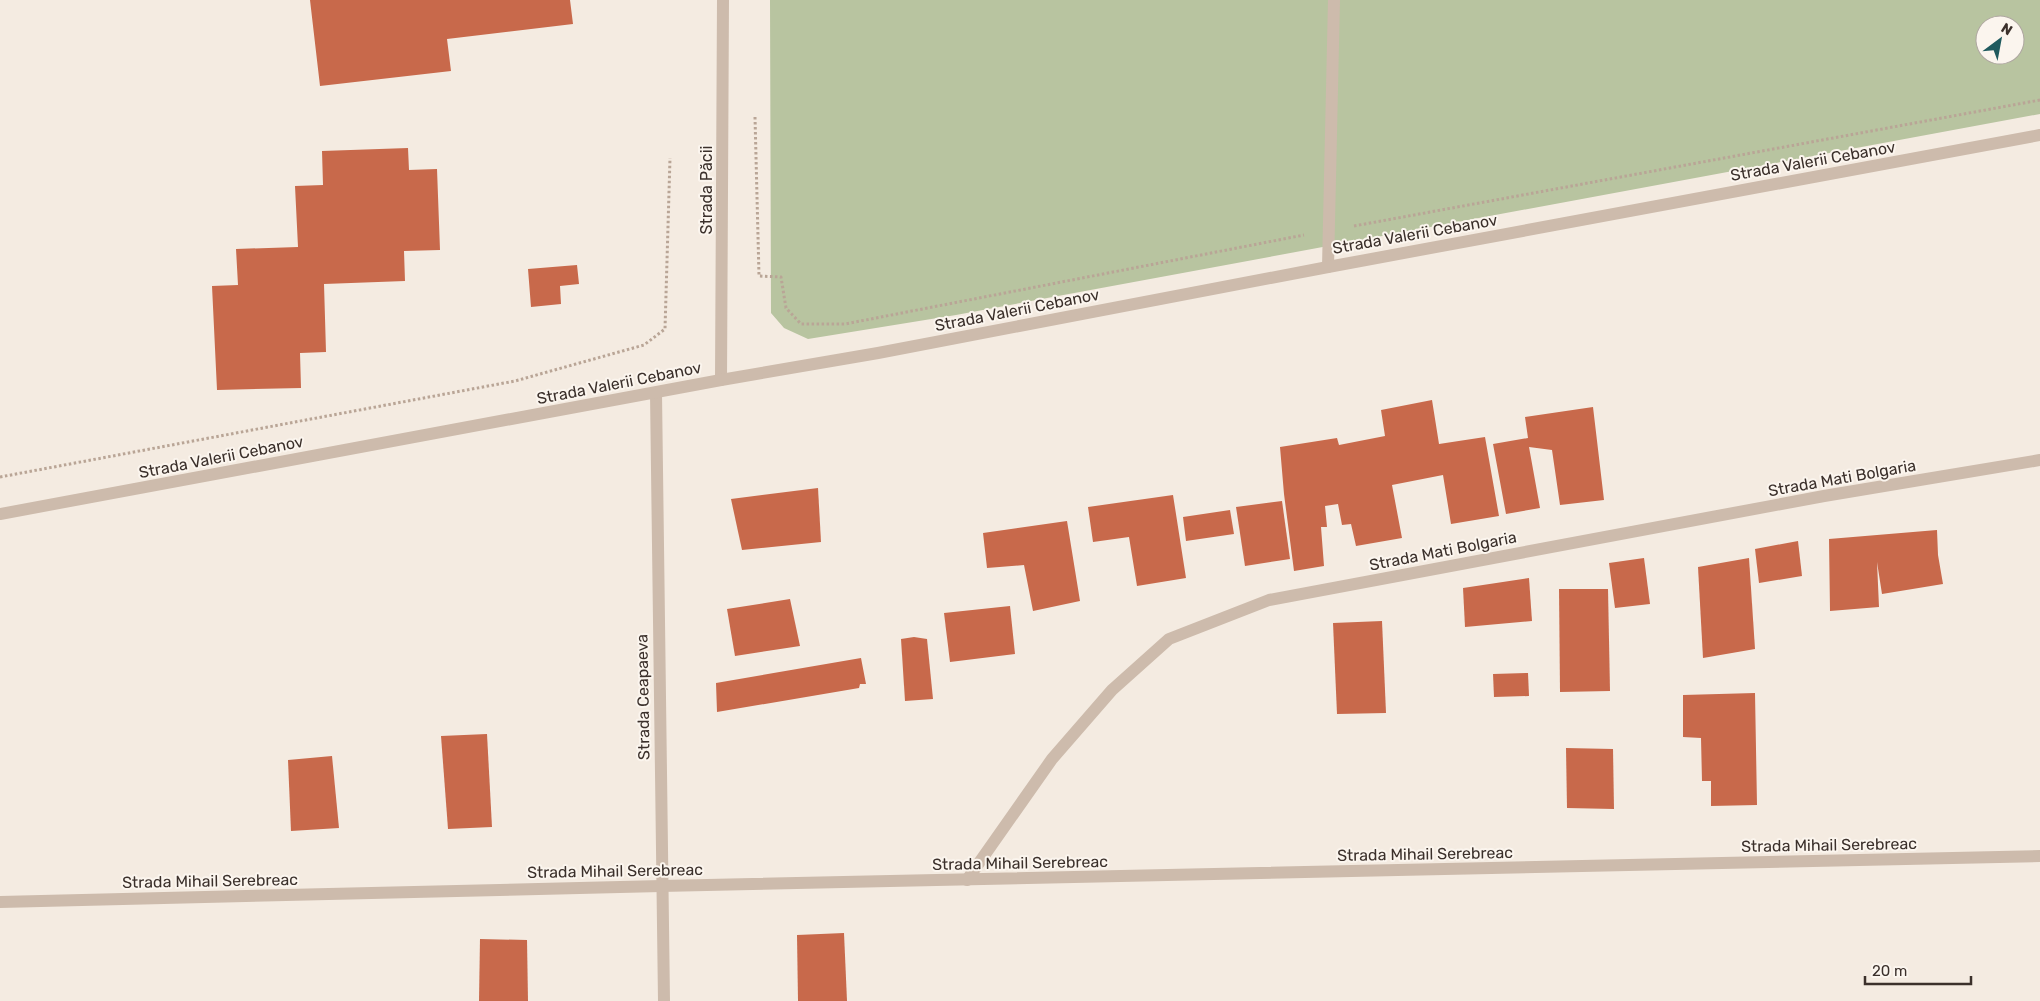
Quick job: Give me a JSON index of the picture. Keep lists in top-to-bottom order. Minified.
{"streets":{"street":["Strada Valerii Cebanov","Strada Păcii","Strada Mati Bolgaria","Strada Ceapaeva","Strada Mihail Serebreac"]},"crossings":[["Strada Valerii Cebanov","Strada Păcii"],["Strada Valerii Cebanov","Strada Ceapaeva"],["Strada Mati Bolgaria","Strada Mihail Serebreac"],["Strada Ceapaeva","Strada Mihail Serebreac"]],"scale_bar":"20 m","north":"top right"}
